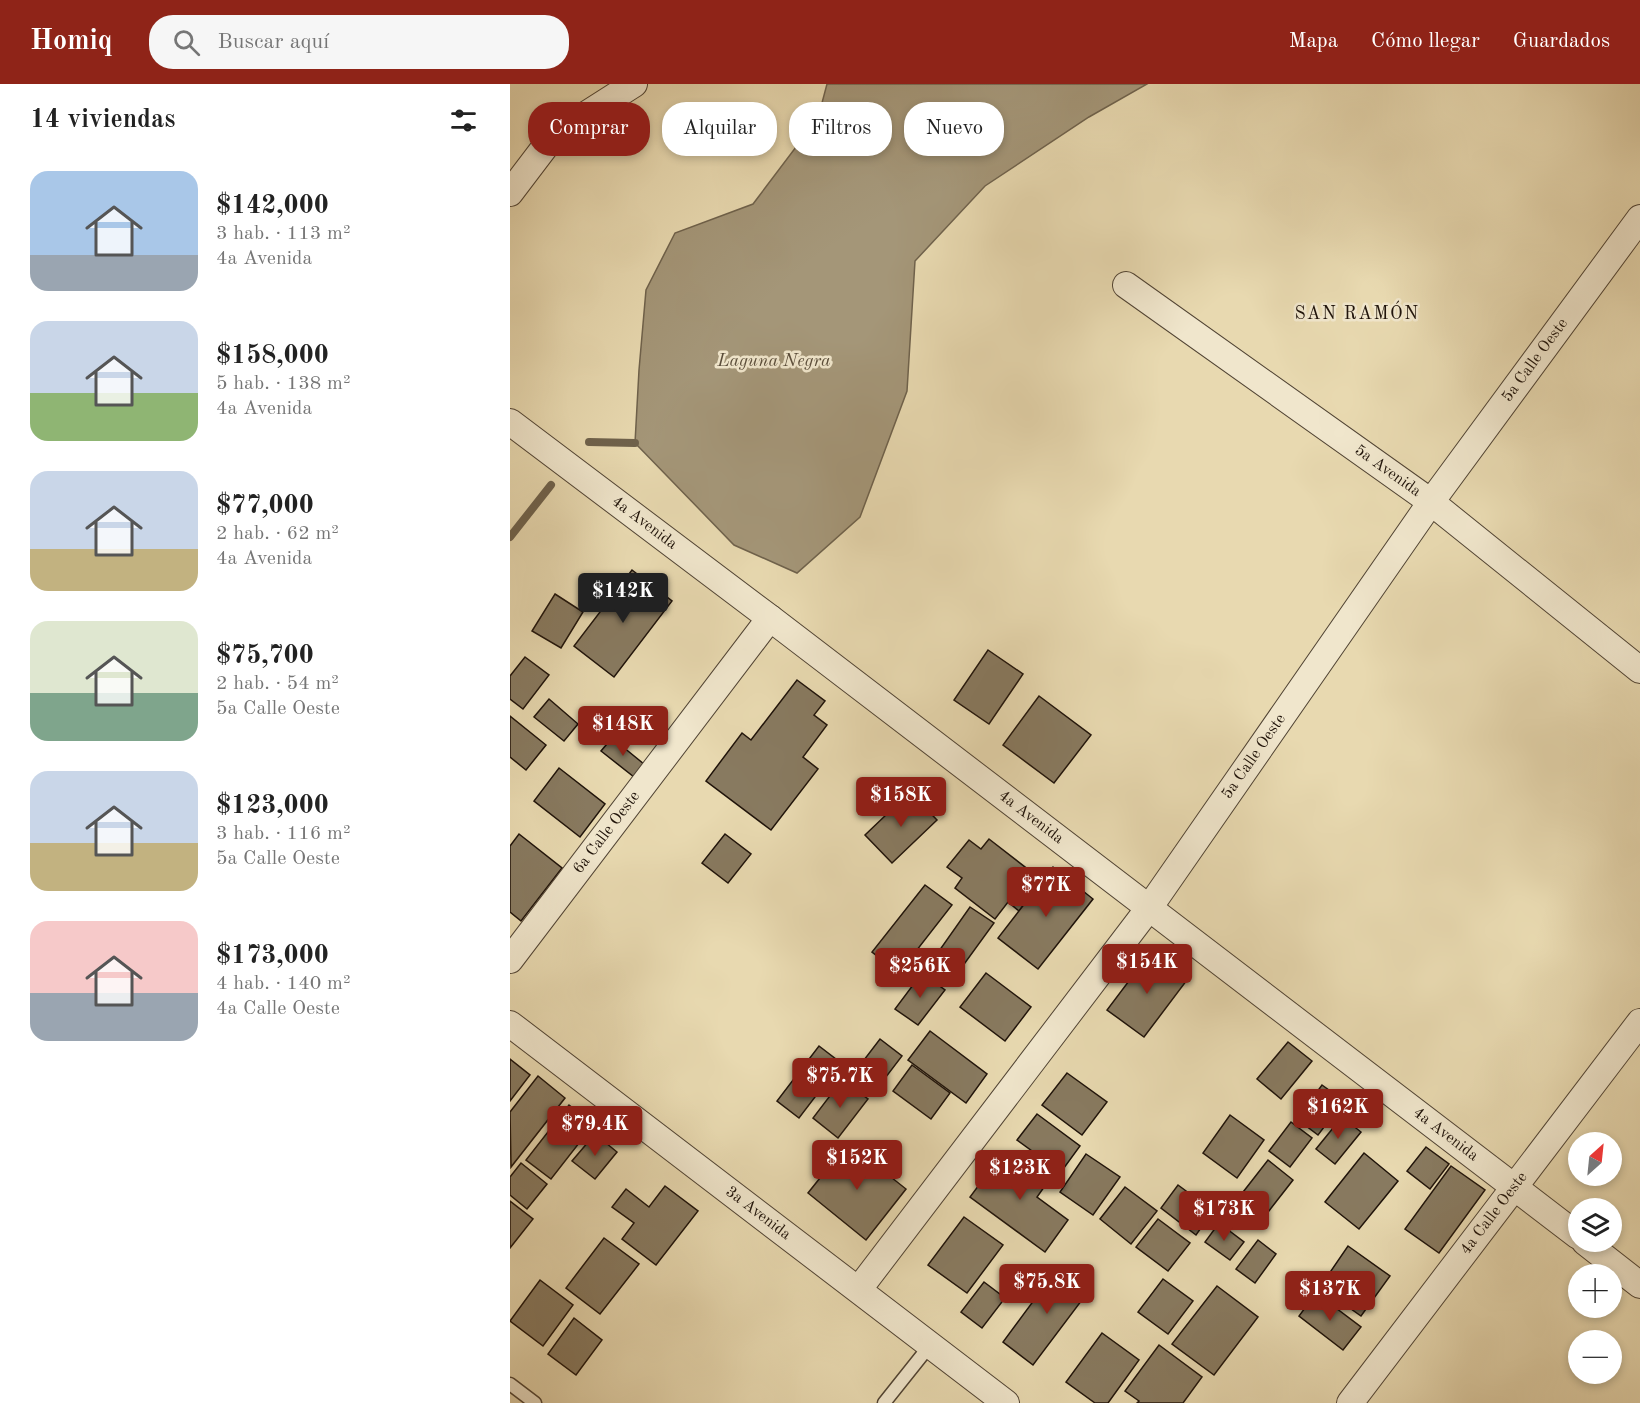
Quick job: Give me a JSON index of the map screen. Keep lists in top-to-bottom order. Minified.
{"streets":{"street":["5a Calle Oeste","5a Avenida","4a Avenida","6a Calle Oeste","3a Avenida","4a Calle Oeste"]},"crossings":[["5a Calle Oeste","5a Avenida"],["5a Calle Oeste","4a Avenida"],["5a Calle Oeste","3a Avenida"],["4a Avenida","6a Calle Oeste"],["4a Avenida","4a Calle Oeste"]],"districts":["SAN RAMÓN"],"water":["Laguna Negra"],"north":"top right","page":{"header":"Homiq","search":"Buscar aquí","nav":["Mapa","Cómo llegar","Guardados"],"heading":"14 viviendas","chip":["Comprar","Alquilar","Filtros","Nuevo"],"list":[{"name":"$142,000","note":"3 hab. · 113 m² · 4a Avenida"},{"name":"$158,000","note":"5 hab. · 138 m² · 4a Avenida"},{"name":"$77,000","note":"2 hab. · 62 m² · 4a Avenida"},{"name":"$75,700","note":"2 hab. · 54 m² · 5a Calle Oeste"},{"name":"$123,000","note":"3 hab. · 116 m² · 5a Calle Oeste"},{"name":"$173,000","note":"4 hab. · 140 m² · 4a Calle Oeste"}],"price":["$142K","$148K","$158K","$77K","$154K","$256K","$75.7K","$162K","$79.4K","$152K","$123K","$173K","$75.8K","$137K"],"map_buttons":["+","−"]}}
